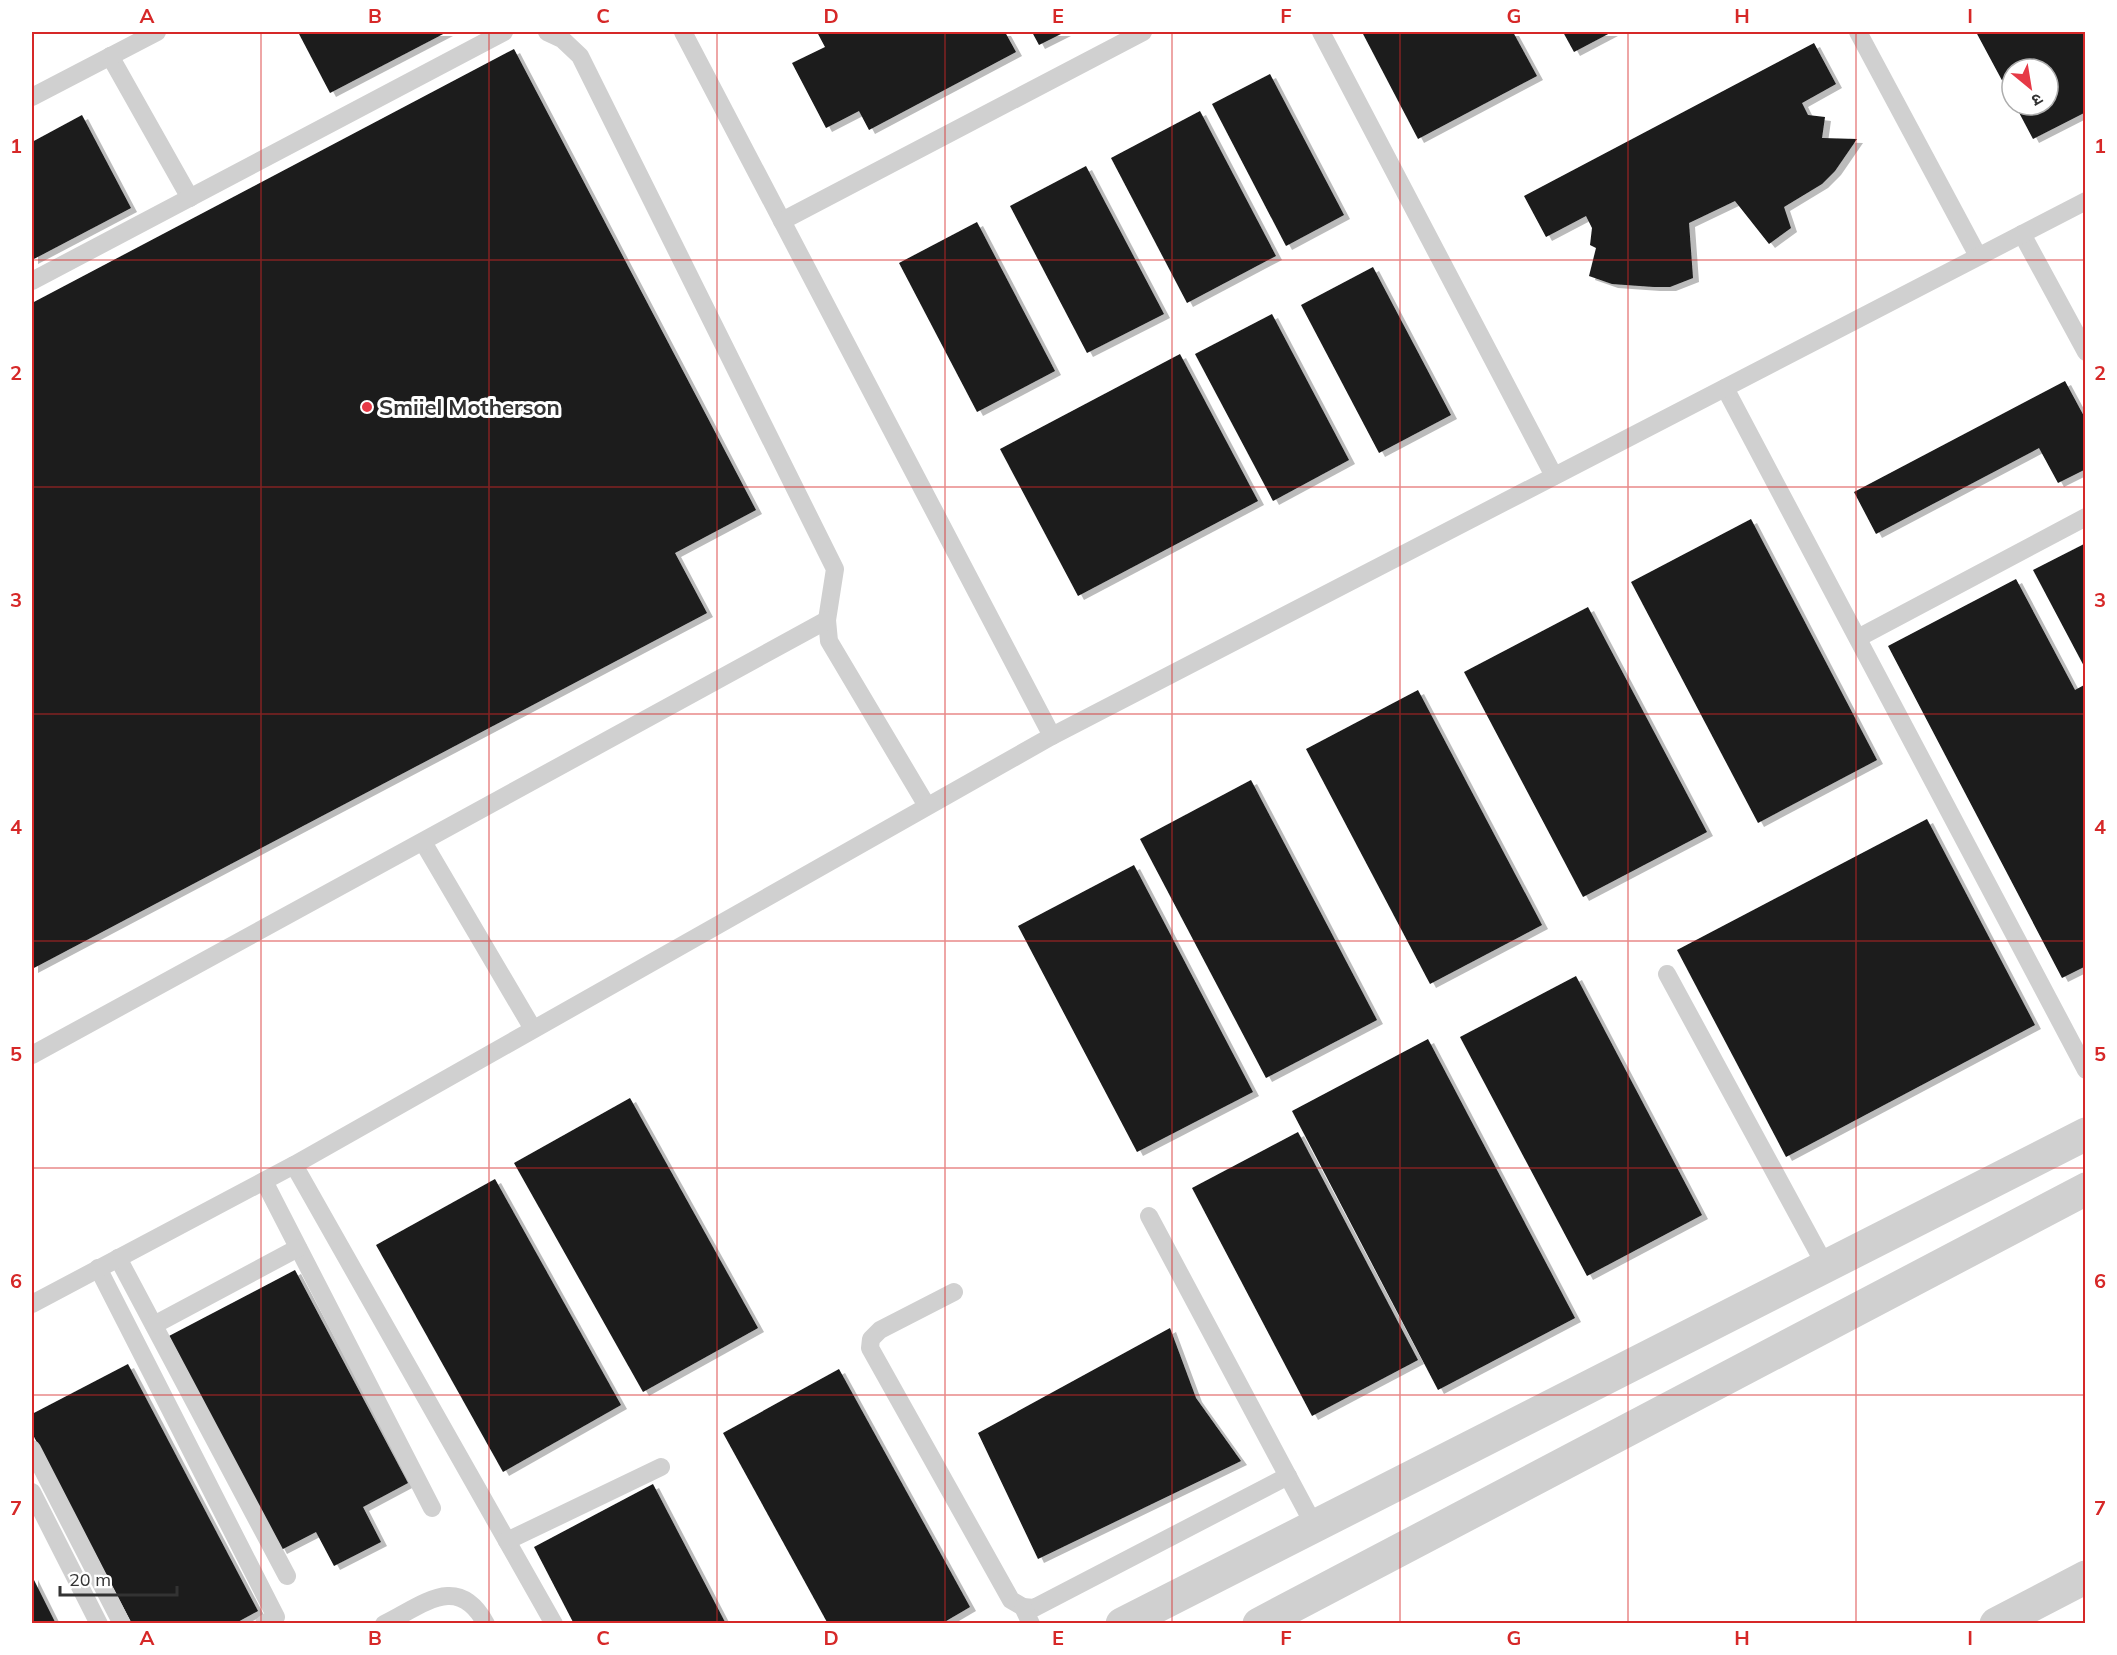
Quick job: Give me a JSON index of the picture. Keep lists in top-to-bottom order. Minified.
{"places":["Smiiel Motherson"],"scale_bar":"20 m","north":"bottom right","grid":{"columns":["A","B","C","D","E","F","G","H","I"],"rows":["1","2","3","4","5","6","7"]}}
